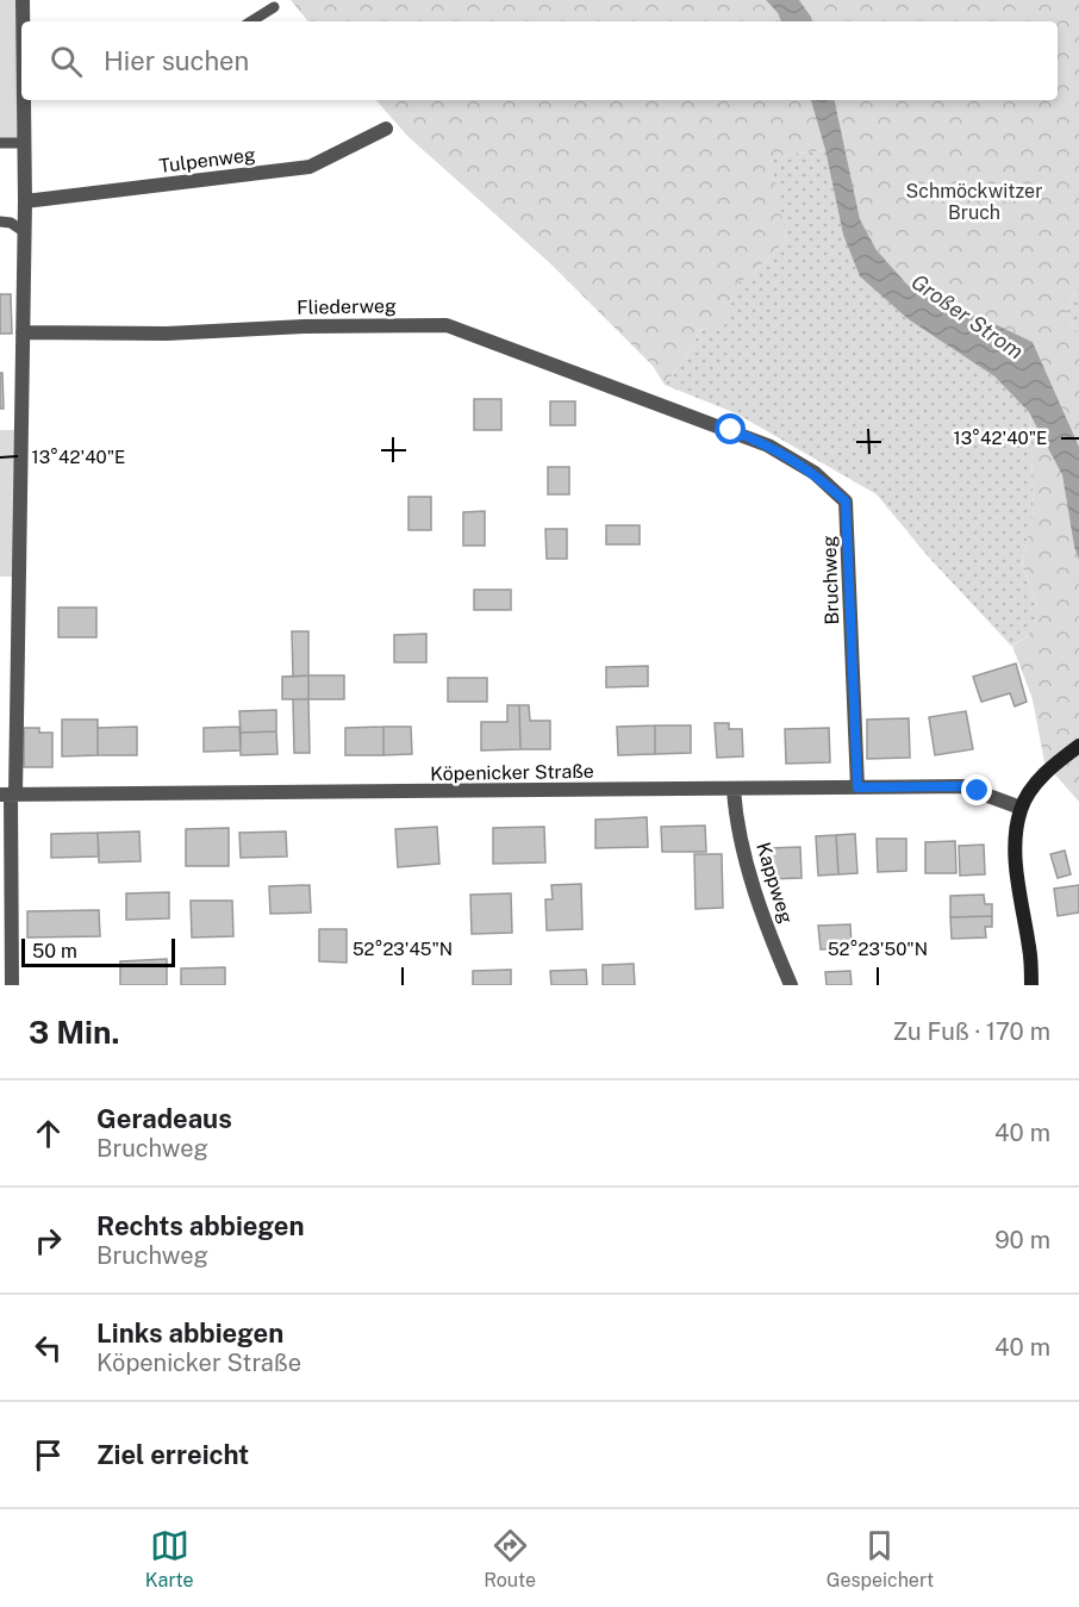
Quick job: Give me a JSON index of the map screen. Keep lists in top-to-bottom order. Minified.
{"streets":{"street":["Tulpenweg","Fliederweg","Bruchweg","Köpenicker Straße","Kappweg"]},"crossings":[["Fliederweg","Bruchweg"],["Bruchweg","Köpenicker Straße"],["Köpenicker Straße","Kappweg"]],"water":["Großer Strom"],"parks":["Schmöckwitzer Bruch"],"scale_bar":"50 m","page":{"search":"Hier suchen","scale":"50 m","heading":["3 Min.","Zu Fuß · 170 m"],"list":[["Geradeaus","Bruchweg","40 m"],["Rechts abbiegen","Bruchweg","90 m"],["Links abbiegen","Köpenicker Straße","40 m"],"Ziel erreicht"],"nav":["Karte","Route","Gespeichert"]},"coordinates":["13°42'40\"E","52°23'45\"N","52°23'50\"N"]}
